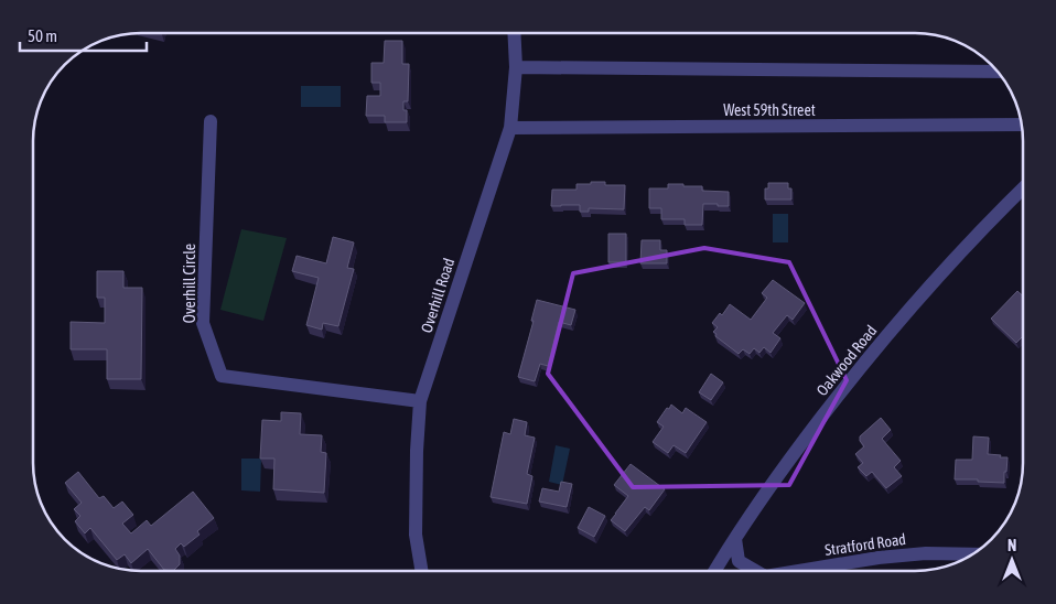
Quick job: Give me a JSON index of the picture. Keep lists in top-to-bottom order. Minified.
{"streets":{"street":["West 59th Street","Overhill Circle","Overhill Road","Oakwood Road","Stratford Road"]},"crossings":[["West 59th Street","Overhill Road"],["Overhill Circle","Overhill Road"]],"scale_bar":"50 m","north":"top"}
